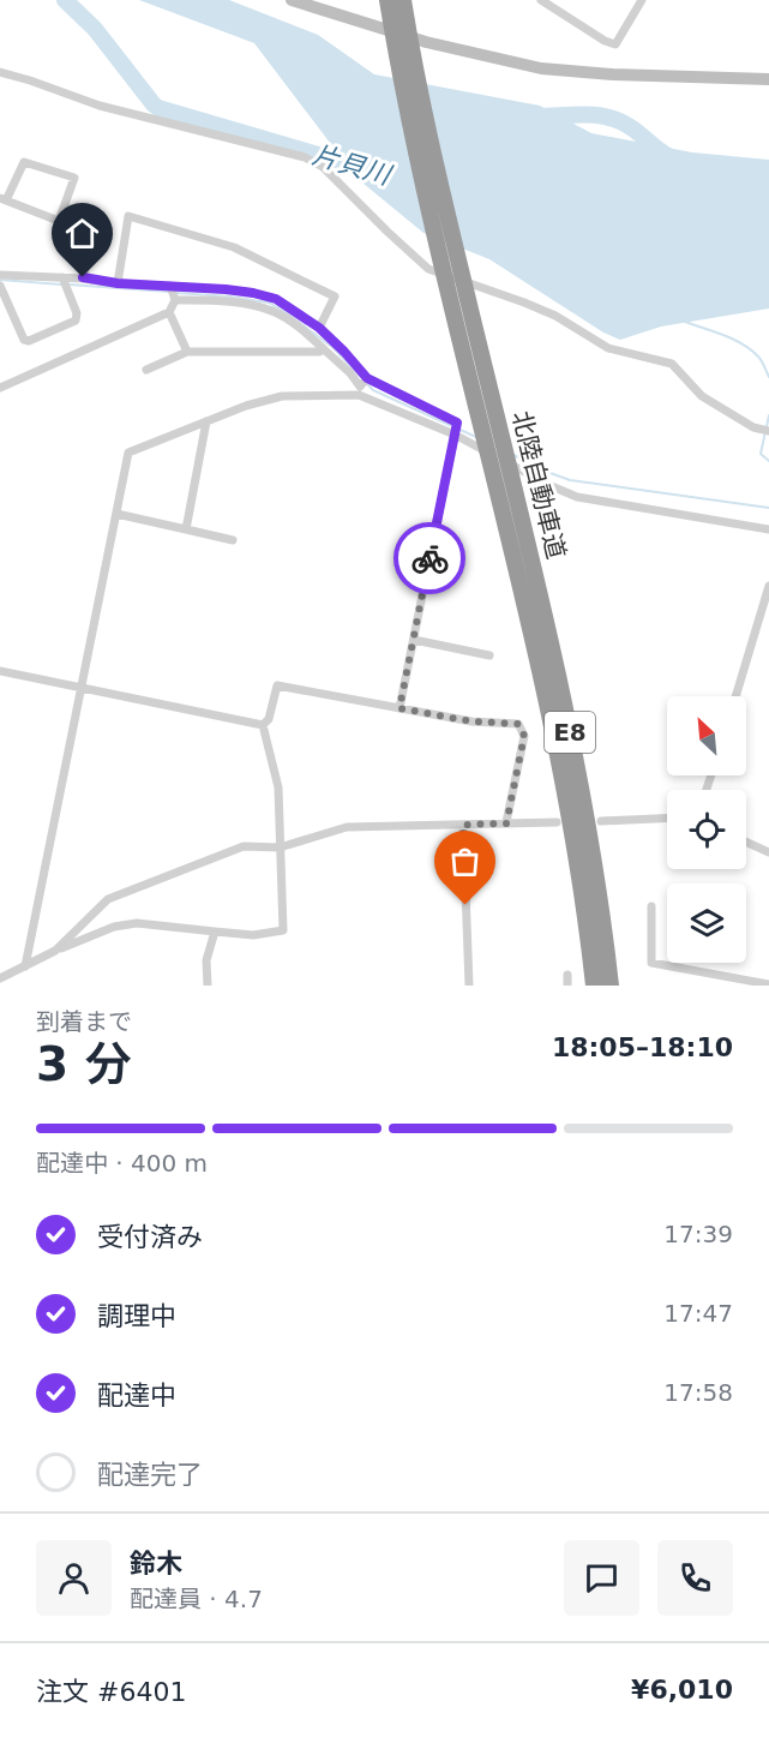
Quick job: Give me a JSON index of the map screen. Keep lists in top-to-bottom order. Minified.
{"streets":{"highway":["北陸自動車道","E8"]},"water":["片貝川"],"north":"top left","page":{"heading":["3 分","到着まで","18:05–18:10"],"panel":["鈴木","配達員 · 4.7","注文 #6401","¥6,010"],"bar":"配達中 · 400 m","list":[["受付済み","17:39"],["調理中","17:47"],["配達中","17:58"],"配達完了"]}}
